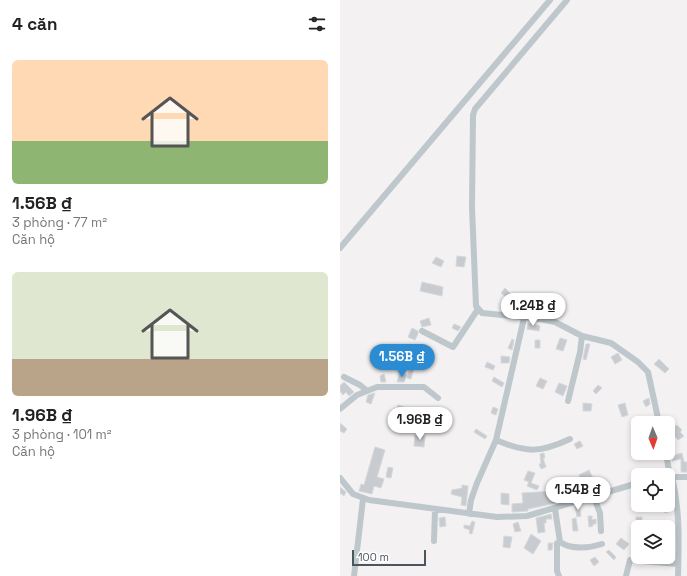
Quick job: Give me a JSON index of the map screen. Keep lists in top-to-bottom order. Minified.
{"scale_bar":"100 m","north":"bottom","page":{"heading":"4 căn","list":[{"name":"1.56B ₫","note":"3 phòng · 77 m² · Căn hộ"},{"name":"1.96B ₫","note":"3 phòng · 101 m² · Căn hộ"}],"price":["1.24B ₫","1.56B ₫","1.96B ₫","1.54B ₫"],"scale":"100 m"}}
